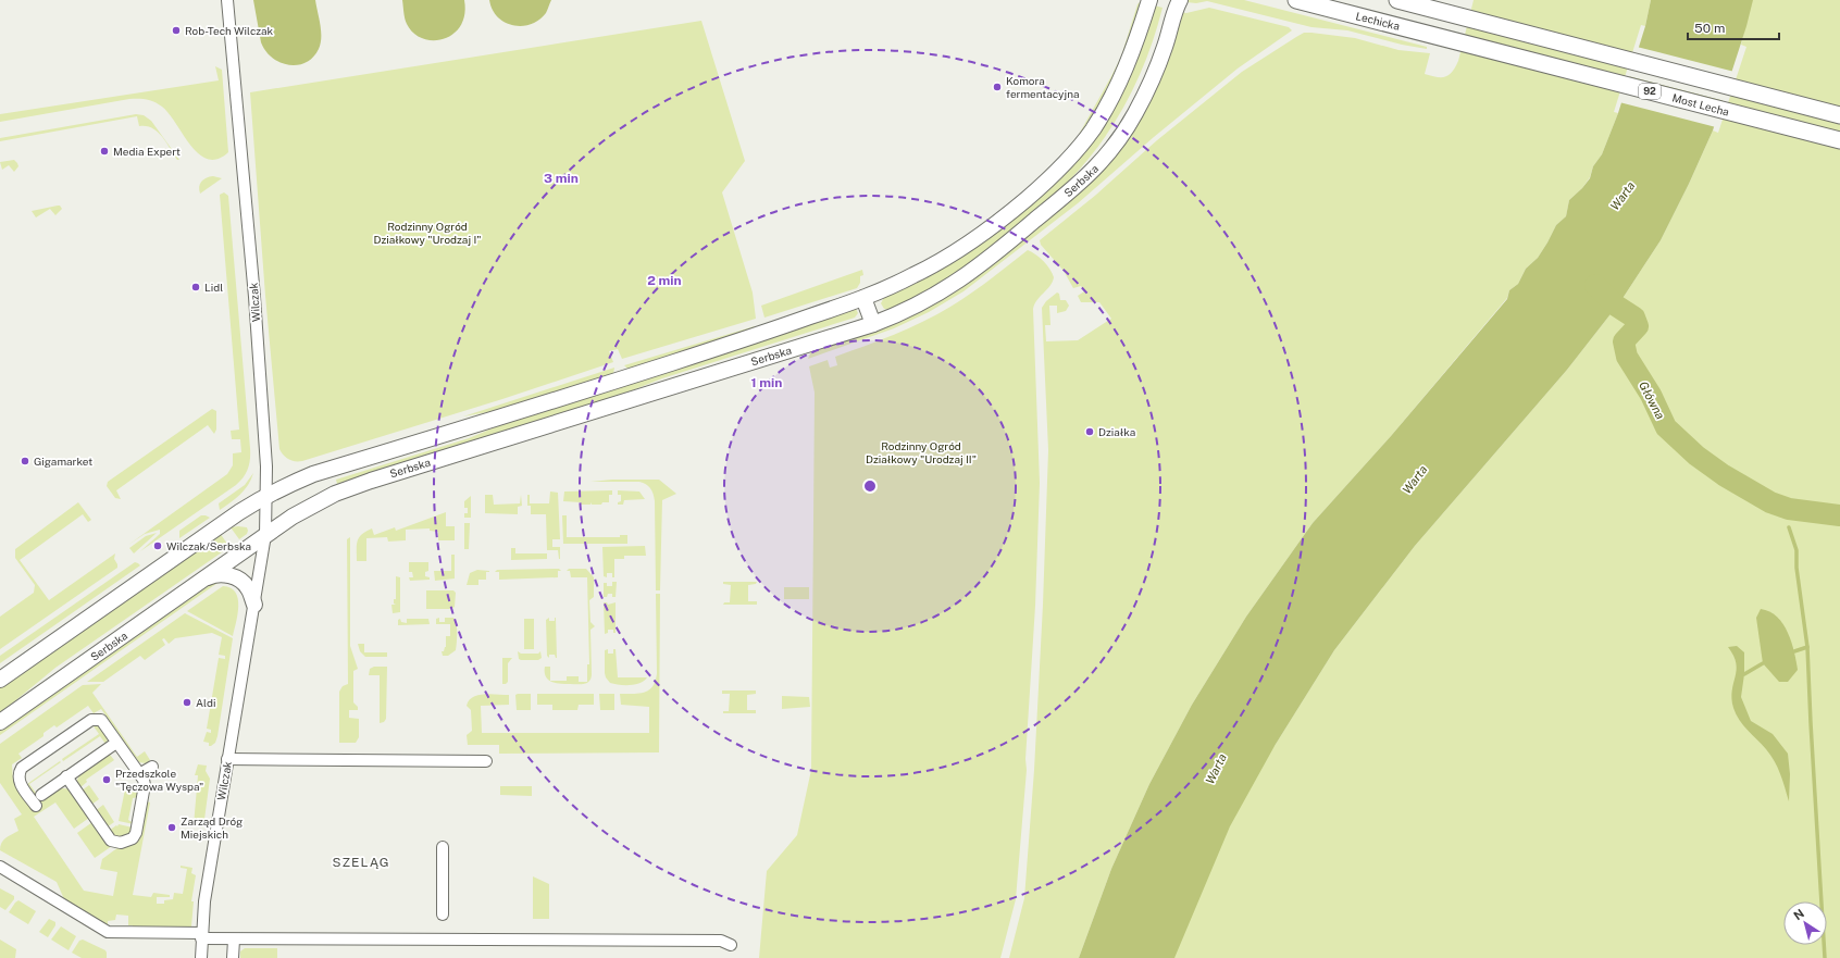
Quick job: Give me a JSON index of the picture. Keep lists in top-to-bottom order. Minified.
{"streets":{"main road":["Lechicka","92","Most Lecha"],"street":["Serbska","Wilczak"]},"crossings":[["Lechicka","Most Lecha"],["Serbska","Wilczak"]],"districts":["SZELĄG"],"water":["Warta","Główna"],"parks":["Rodzinny Ogród Działkowy \"Urodzaj I\"","Rodzinny Ogród Działkowy \"Urodzaj II\""],"places":["Rob-Tech Wilczak","Komora fermentacyjna","Media Expert","Lidl","Działka","Gigamarket","Wilczak/Serbska","Aldi","Przedszkole \"Tęczowa Wyspa\"","Zarząd Dróg Miejskich"],"scale_bar":"50 m","north":"top left","rings":["3 min","2 min","1 min"]}
